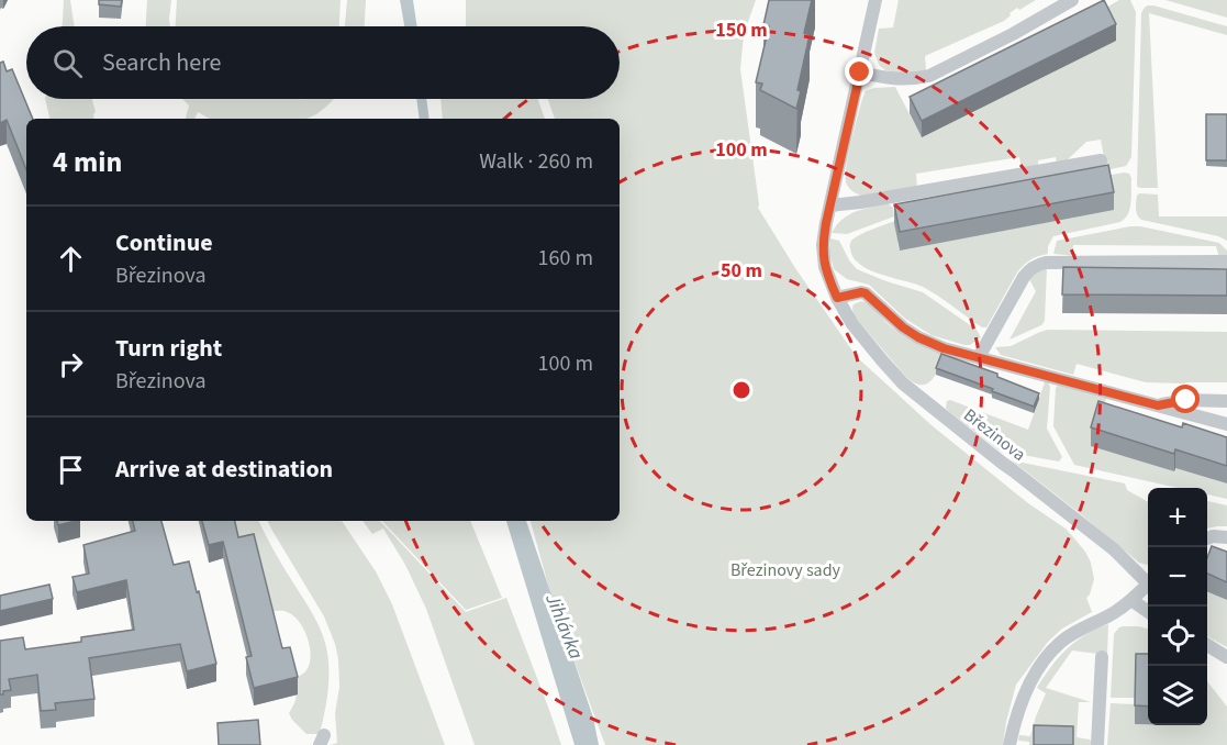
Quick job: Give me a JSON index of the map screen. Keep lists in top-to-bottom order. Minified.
{"streets":{"street":["Březinova"]},"water":["Jihlávka"],"parks":["Březinovy sady"],"page":{"search":"Search here","heading":["4 min","Walk · 260 m"],"list":[["Continue","Březinova","160 m"],["Turn right","Březinova","100 m"],"Arrive at destination"],"map_buttons":["+","−"]},"rings":["150 m","100 m","50 m"]}
